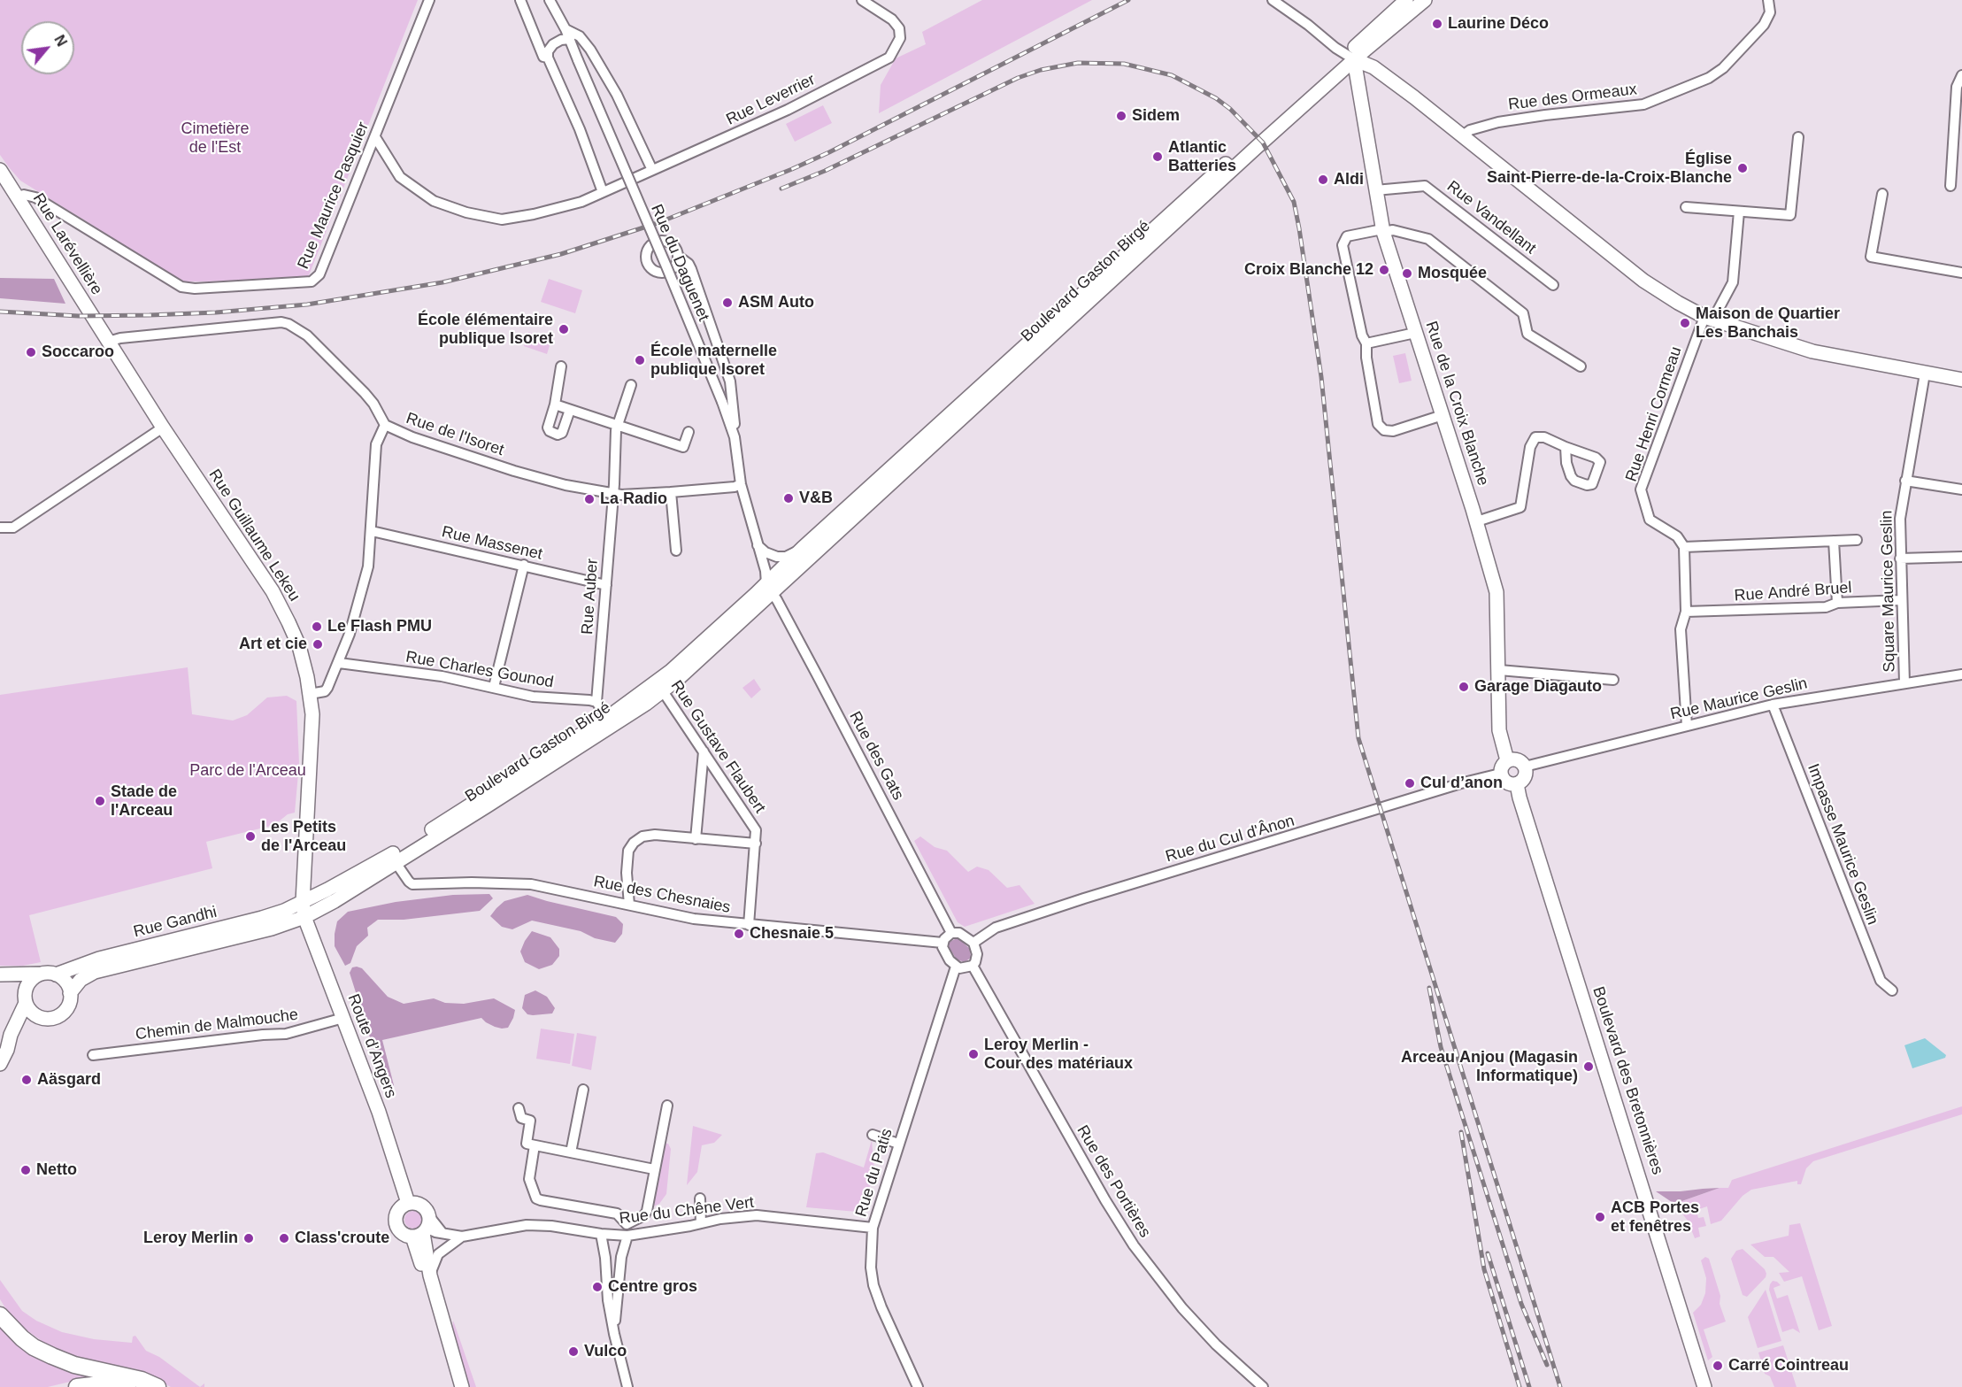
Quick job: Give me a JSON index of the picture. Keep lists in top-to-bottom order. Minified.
{"streets":{"street":["Rue des Ormeaux","Rue Leverrier","Rue Maurice Pasquier","Rue Vandellant","Rue Larévellière","Rue du Daguenet","Boulevard Gaston Birgé","Rue de la Croix Blanche","Rue Henri Cormeau","Rue de l'Isoret","Rue Guillaume Lekeu","Rue Massenet","Square Maurice Geslin","Rue André Bruel","Rue Auber","Rue Charles Gounod","Rue Maurice Geslin","Rue Gustave Flaubert","Rue des Gats","Rue du Cul d'Ânon","Impasse Maurice Geslin","Rue des Chesnaies","Rue Gandhi","Chemin de Malmouche","Route d’Angers","Boulevard des Bretonnières","Rue du Patis","Rue des Portières","Rue du Chêne Vert"]},"crossings":[["Rue Leverrier","Rue Maurice Pasquier"],["Rue Maurice Pasquier","Rue Larévellière"],["Rue Vandellant","Rue de la Croix Blanche"],["Rue Larévellière","Rue de l'Isoret"],["Rue Larévellière","Rue Guillaume Lekeu"],["Rue du Daguenet","Boulevard Gaston Birgé"],["Rue du Daguenet","Rue de l'Isoret"],["Rue du Daguenet","Rue des Gats"],["Boulevard Gaston Birgé","Rue de la Croix Blanche"],["Boulevard Gaston Birgé","Rue Guillaume Lekeu"],["Boulevard Gaston Birgé","Rue Gustave Flaubert"],["Boulevard Gaston Birgé","Rue des Gats"],["Boulevard Gaston Birgé","Rue des Chesnaies"],["Boulevard Gaston Birgé","Rue Gandhi"],["Boulevard Gaston Birgé","Route d’Angers"],["Rue de la Croix Blanche","Rue Maurice Geslin"],["Rue de la Croix Blanche","Rue du Cul d'Ânon"],["Rue de la Croix Blanche","Boulevard des Bretonnières"],["Rue de l'Isoret","Rue Guillaume Lekeu"],["Rue de l'Isoret","Rue Auber"],["Rue Guillaume Lekeu","Rue Gandhi"],["Rue Guillaume Lekeu","Route d’Angers"],["Rue Massenet","Rue Auber"],["Square Maurice Geslin","Rue André Bruel"],["Square Maurice Geslin","Rue Maurice Geslin"],["Rue Auber","Rue Charles Gounod"],["Rue Maurice Geslin","Rue du Cul d'Ânon"],["Rue Maurice Geslin","Impasse Maurice Geslin"],["Rue Maurice Geslin","Boulevard des Bretonnières"],["Rue Gustave Flaubert","Rue des Chesnaies"],["Rue des Gats","Rue du Cul d'Ânon"],["Rue des Gats","Rue des Chesnaies"],["Rue des Gats","Rue du Patis"],["Rue des Gats","Rue des Portières"],["Rue du Cul d'Ânon","Rue des Chesnaies"],["Rue du Cul d'Ânon","Boulevard des Bretonnières"],["Rue du Cul d'Ânon","Rue du Patis"],["Rue du Cul d'Ânon","Rue des Portières"],["Rue des Chesnaies","Rue du Patis"],["Rue des Chesnaies","Rue des Portières"],["Rue Gandhi","Route d’Angers"],["Chemin de Malmouche","Route d’Angers"],["Route d’Angers","Rue du Chêne Vert"],["Rue du Patis","Rue des Portières"],["Rue du Patis","Rue du Chêne Vert"]],"parks":["Cimetière de l'Est","Parc de l'Arceau"],"places":["Laurine Déco","Sidem","Atlantic Batteries","Église Saint-Pierre-de-la-Croix-Blanche","Aldi","Croix Blanche 12","Mosquée","ASM Auto","Maison de Quartier Les Banchais","École élémentaire publique Isoret","Soccaroo","École maternelle publique Isoret","V&B","La Radio","Le Flash PMU","Art et cie","Garage Diagauto","Cul d’anon","Stade de l'Arceau","Les Petits de l'Arceau","Chesnaie 5","Leroy Merlin - Cour des matériaux","Arceau Anjou (Magasin Informatique)","Aäsgard","Netto","ACB Portes et fenêtres","Leroy Merlin","Class'croute","Centre gros","Vulco","Carré Cointreau"],"north":"top right"}
